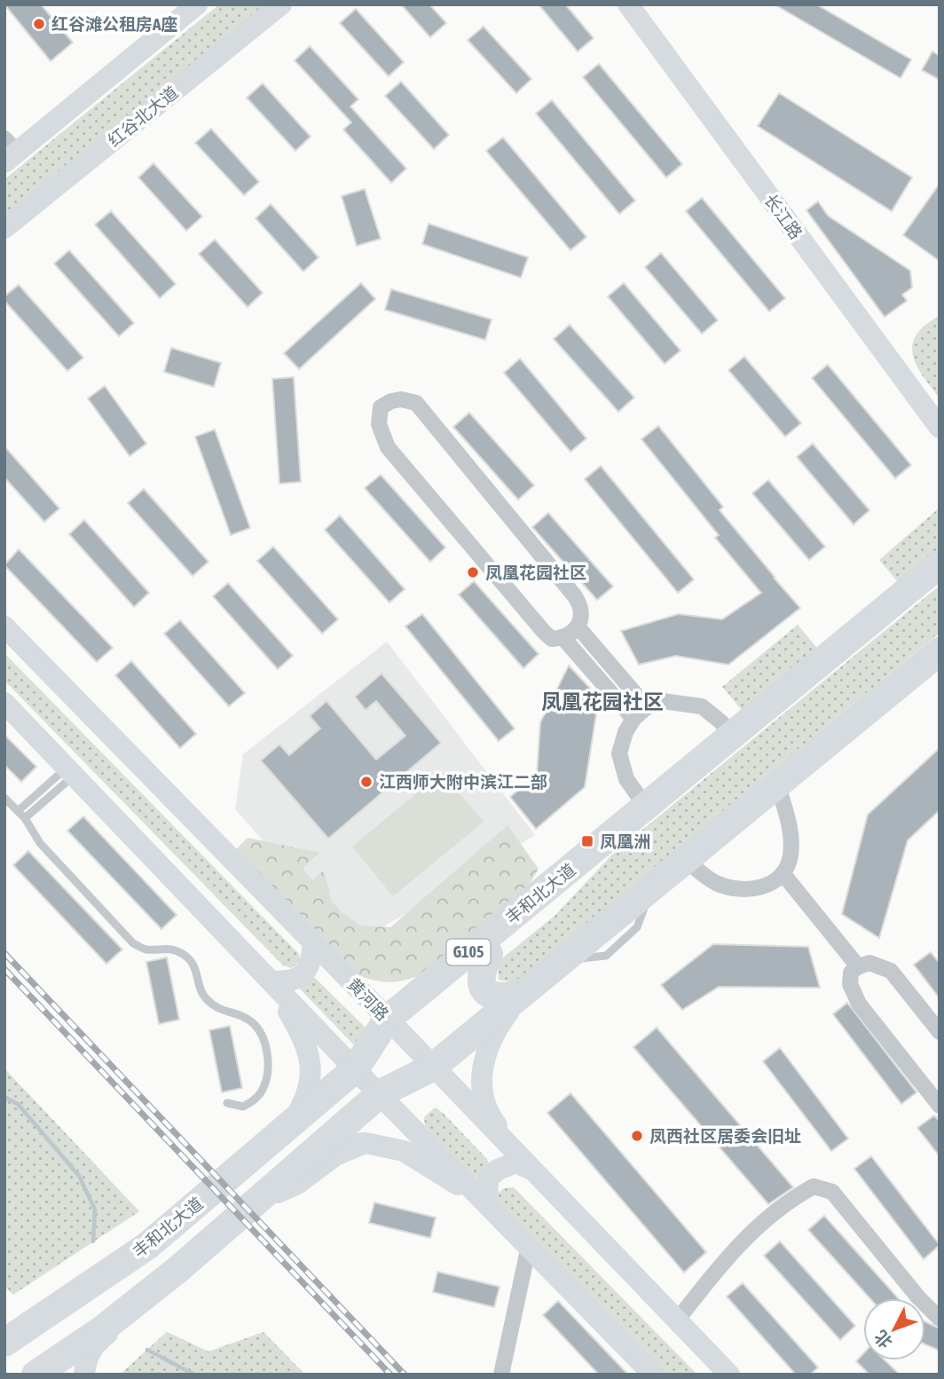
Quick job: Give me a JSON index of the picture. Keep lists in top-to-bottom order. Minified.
{"streets":{"highway":["丰和北大道","G105"],"main road":["红谷北大道","长江路","黄河路"]},"crossings":[["丰和北大道","黄河路"]],"districts":["凤凰花园社区"],"places":{"other":["红谷滩公租房A座","凤凰花园社区","江西师大附中滨江二部","凤西社区居委会旧址"],"transit":["凤凰洲"]},"north":"bottom left"}
